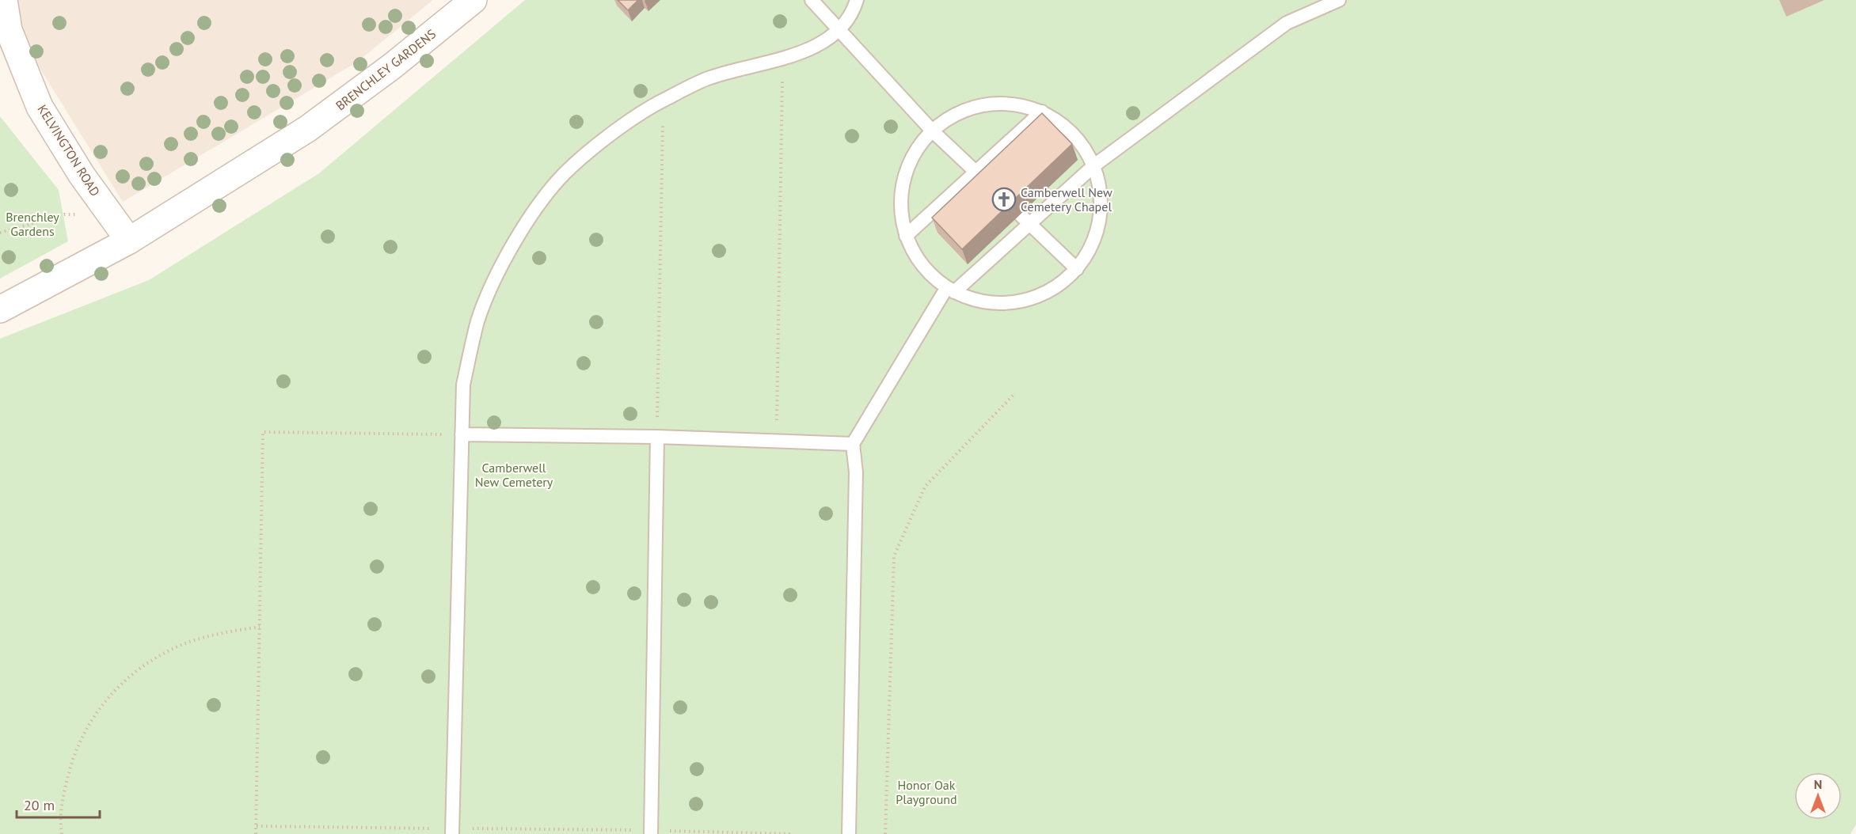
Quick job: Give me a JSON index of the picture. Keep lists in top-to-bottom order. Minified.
{"streets":{"street":["BRENCHLEY GARDENS","KELVINGTON ROAD"]},"crossings":[["BRENCHLEY GARDENS","KELVINGTON ROAD"]],"parks":["Brenchley Gardens","Camberwell New Cemetery","Honor Oak Playground"],"places":{"church":["Camberwell New Cemetery Chapel"]},"scale_bar":"20 m","north":"top"}
